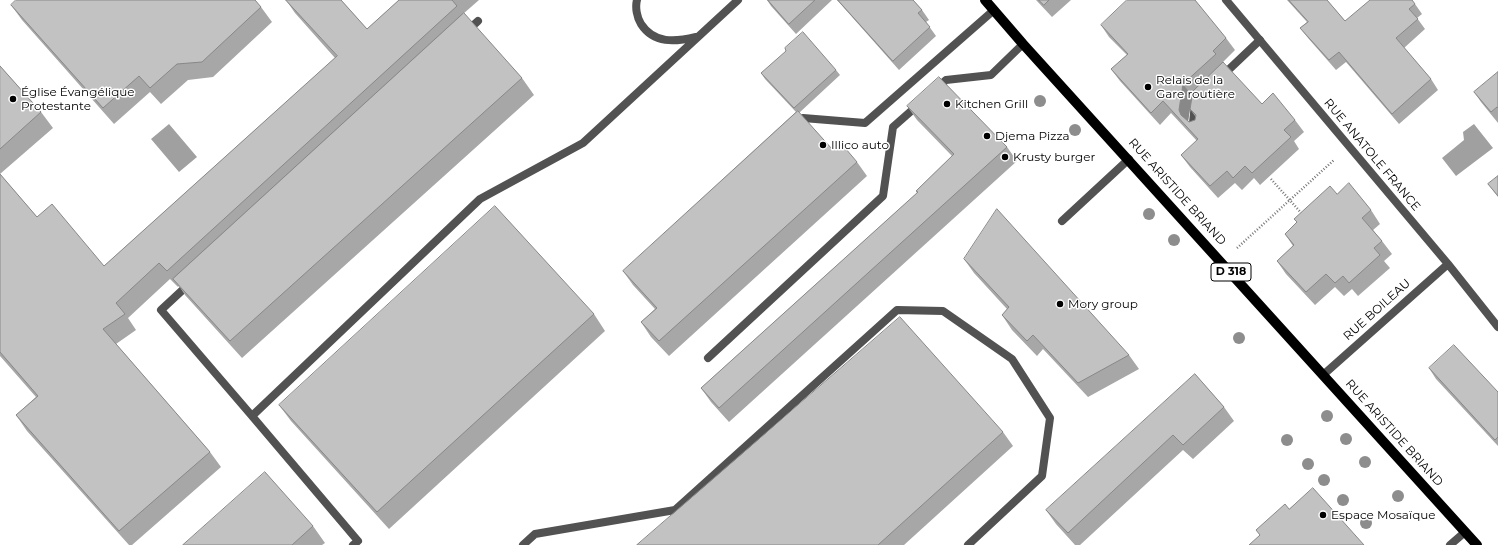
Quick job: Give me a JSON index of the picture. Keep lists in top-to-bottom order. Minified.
{"streets":{"main road":["RUE ARISTIDE BRIAND","D 318"],"street":["RUE ANATOLE FRANCE","RUE BOILEAU"]},"crossings":[["RUE ANATOLE FRANCE","RUE BOILEAU"],["RUE ARISTIDE BRIAND","RUE BOILEAU"]],"places":["Relais de la Gare routière","Église Évangélique Protestante","Kitchen Grill","Djema Pizza","Illico auto","Krusty burger","Mory group","Espace Mosaïque"]}
